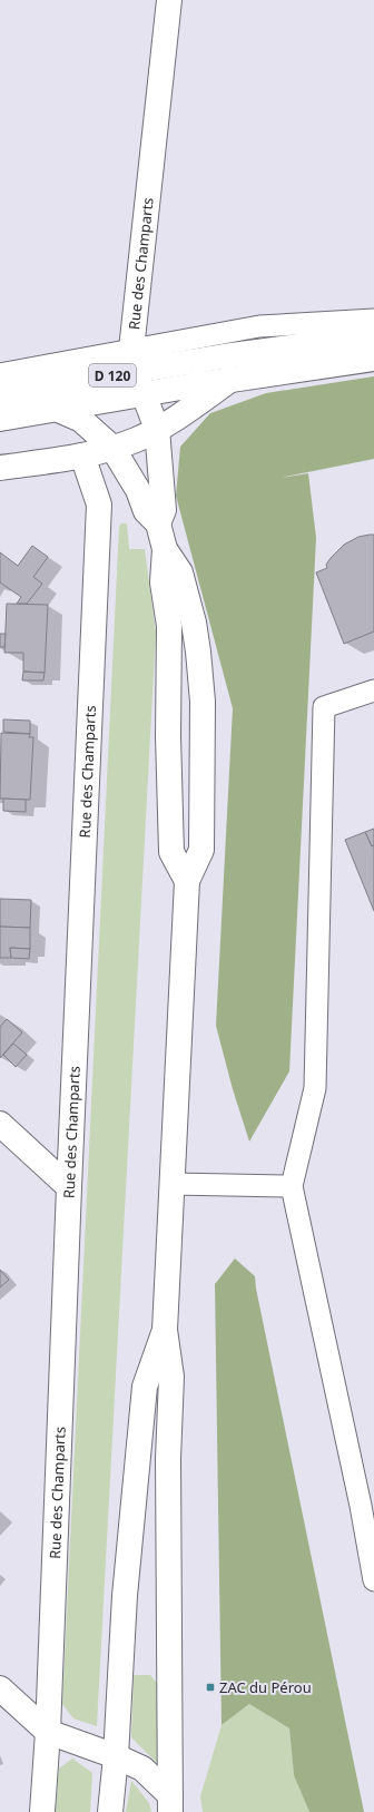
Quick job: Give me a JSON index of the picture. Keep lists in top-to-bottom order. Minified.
{"streets":{"street":["Rue des Champarts","D 120"]},"crossings":[["Rue des Champarts","D 120"]],"places":{"transit":["ZAC du Pérou"]}}
